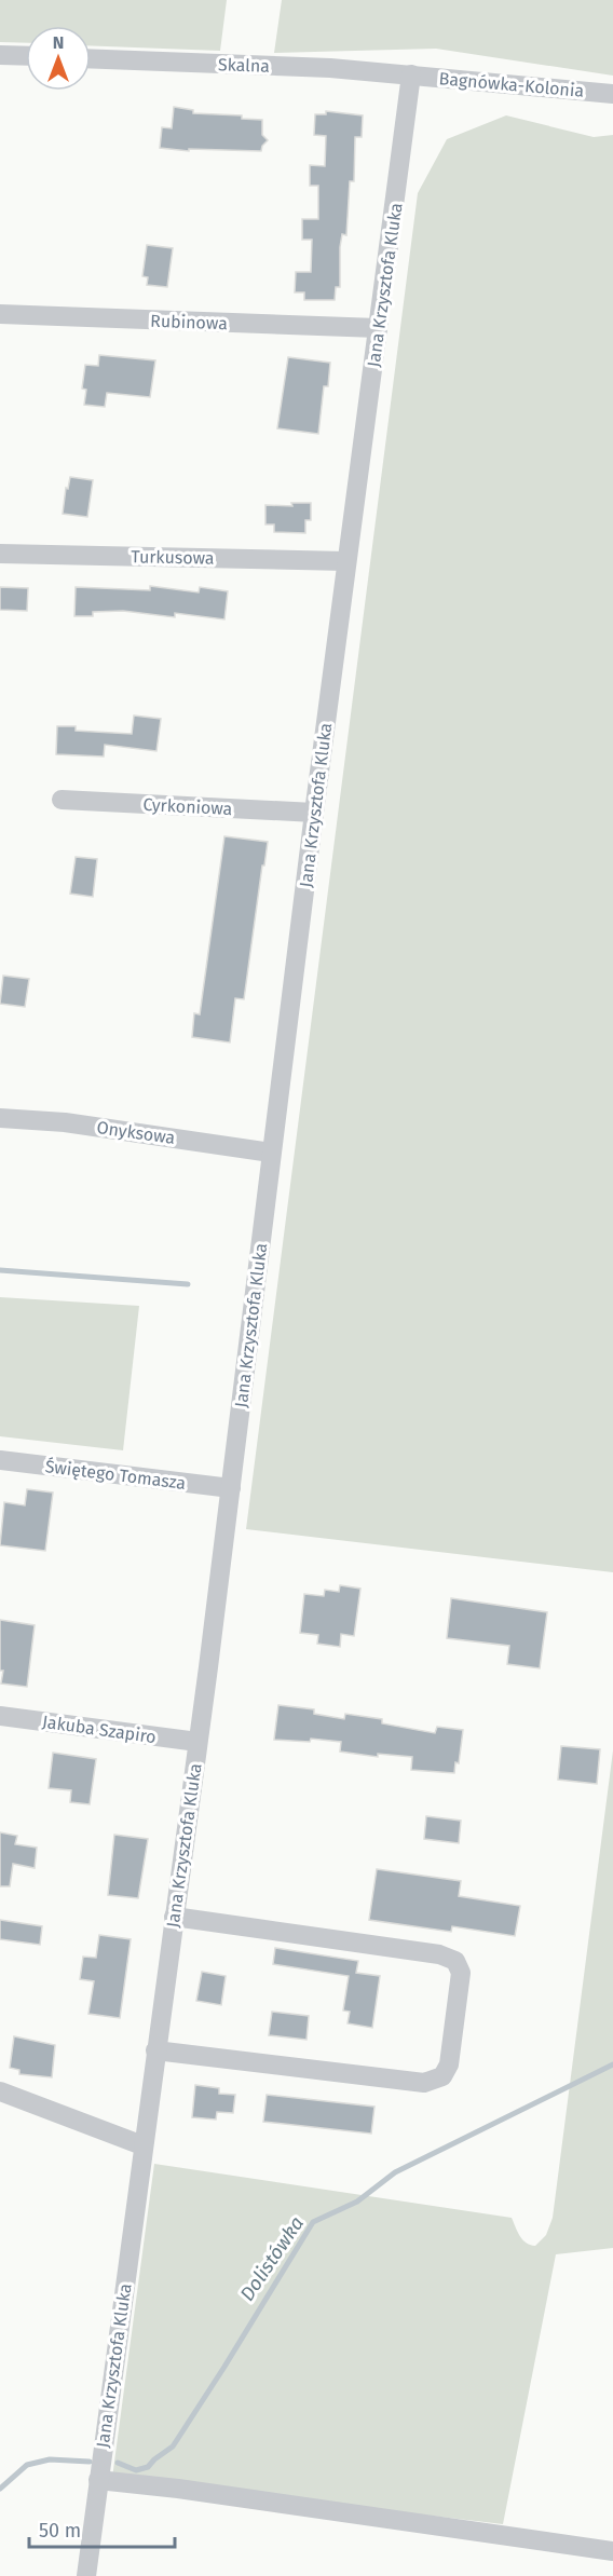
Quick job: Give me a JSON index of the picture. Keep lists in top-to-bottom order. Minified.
{"streets":{"street":["Skalna","Bagnówka-Kolonia","Jana Krzysztofa Kluka","Rubinowa","Turkusowa","Cyrkoniowa","Onyksowa","Świętego Tomasza","Jakuba Szapiro"]},"crossings":[["Skalna","Bagnówka-Kolonia"],["Skalna","Jana Krzysztofa Kluka"],["Bagnówka-Kolonia","Jana Krzysztofa Kluka"],["Jana Krzysztofa Kluka","Rubinowa"],["Jana Krzysztofa Kluka","Turkusowa"],["Jana Krzysztofa Kluka","Cyrkoniowa"],["Jana Krzysztofa Kluka","Onyksowa"],["Jana Krzysztofa Kluka","Świętego Tomasza"],["Jana Krzysztofa Kluka","Jakuba Szapiro"]],"water":["Dolistówka"],"scale_bar":"50 m","north":"top"}
